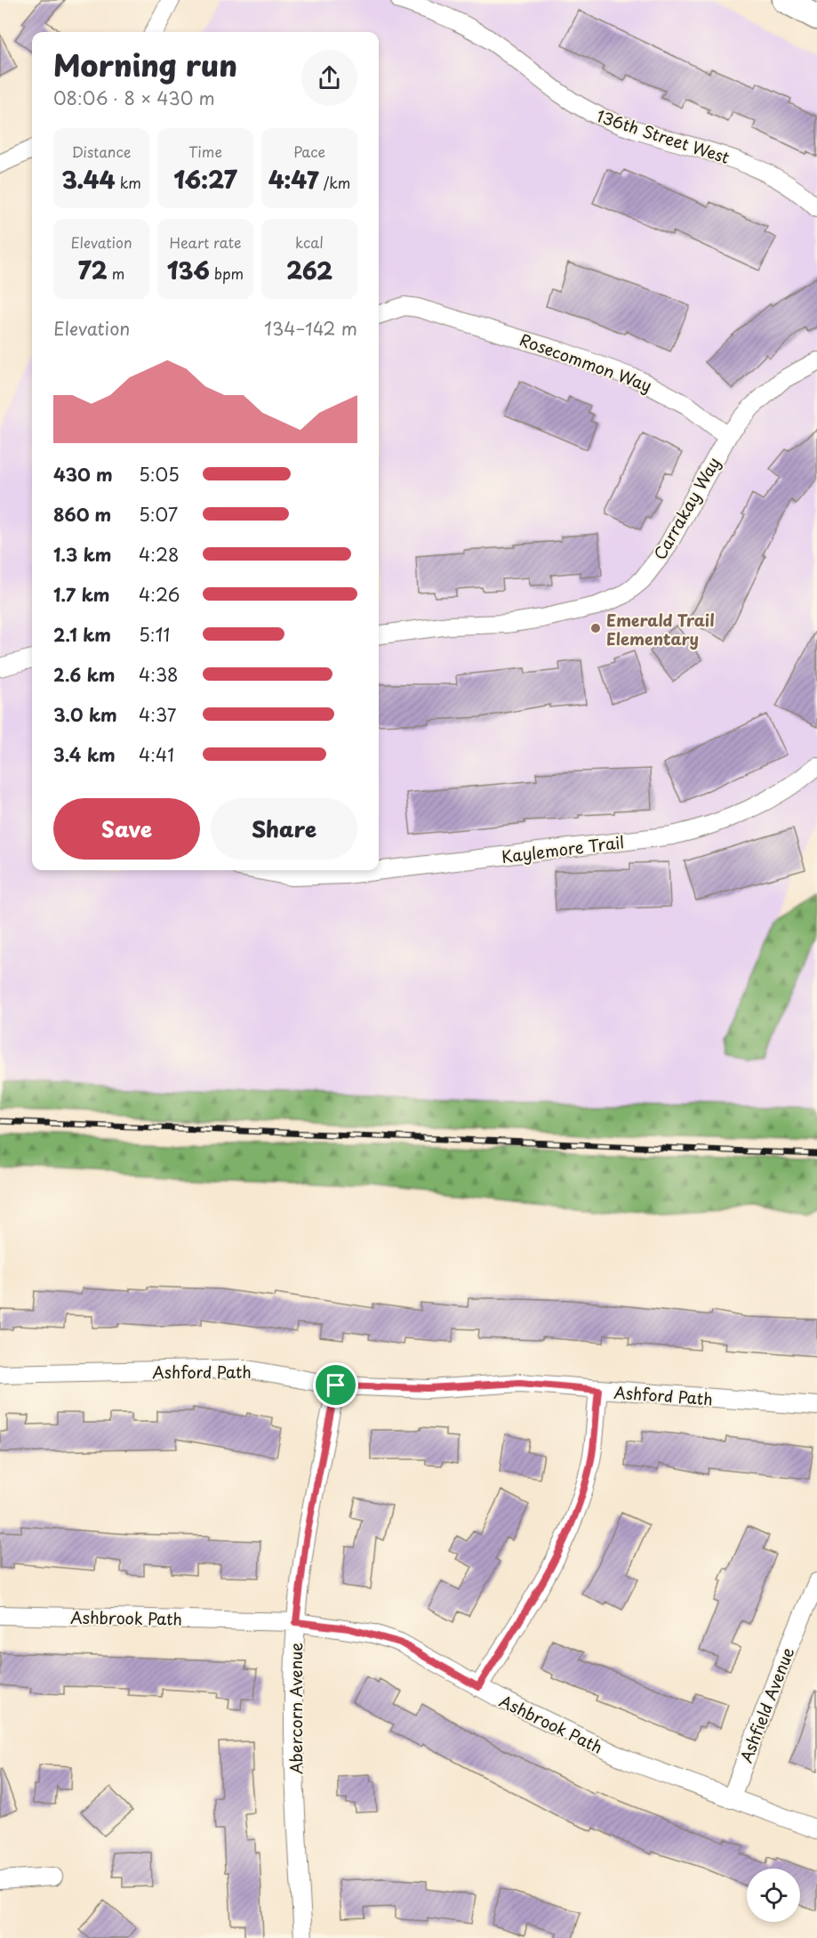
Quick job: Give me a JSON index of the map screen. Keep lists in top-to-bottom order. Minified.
{"streets":{"street":["136th Street West","Rosecommon Way","Carrakay Way","Kaylemore Trail","Ashford Path","Ashbrook Path","Ashfield Avenue","Abercorn Avenue"]},"crossings":[["Rosecommon Way","Carrakay Way"],["Ashford Path","Abercorn Avenue"],["Ashbrook Path","Ashfield Avenue"],["Ashbrook Path","Abercorn Avenue"]],"places":["Emerald Trail Elementary"],"page":{"heading":["Morning run","08:06 · 8 × 430 m"],"stats":[["Distance","3.44 km"],["Time","16:27"],["Pace","4:47 /km"],["Elevation","72 m"],["Heart rate","136 bpm"],["kcal","262"]],"chart":["Elevation","134–142 m"],"list":[{"name":"430 m","note":"5:05"},{"name":"860 m","note":"5:07"},{"name":"1.3 km","note":"4:28"},{"name":"1.7 km","note":"4:26"},{"name":"2.1 km","note":"5:11"},{"name":"2.6 km","note":"4:38"},{"name":"3.0 km","note":"4:37"},{"name":"3.4 km","note":"4:41"}],"buttons":["Save","Share"]}}
